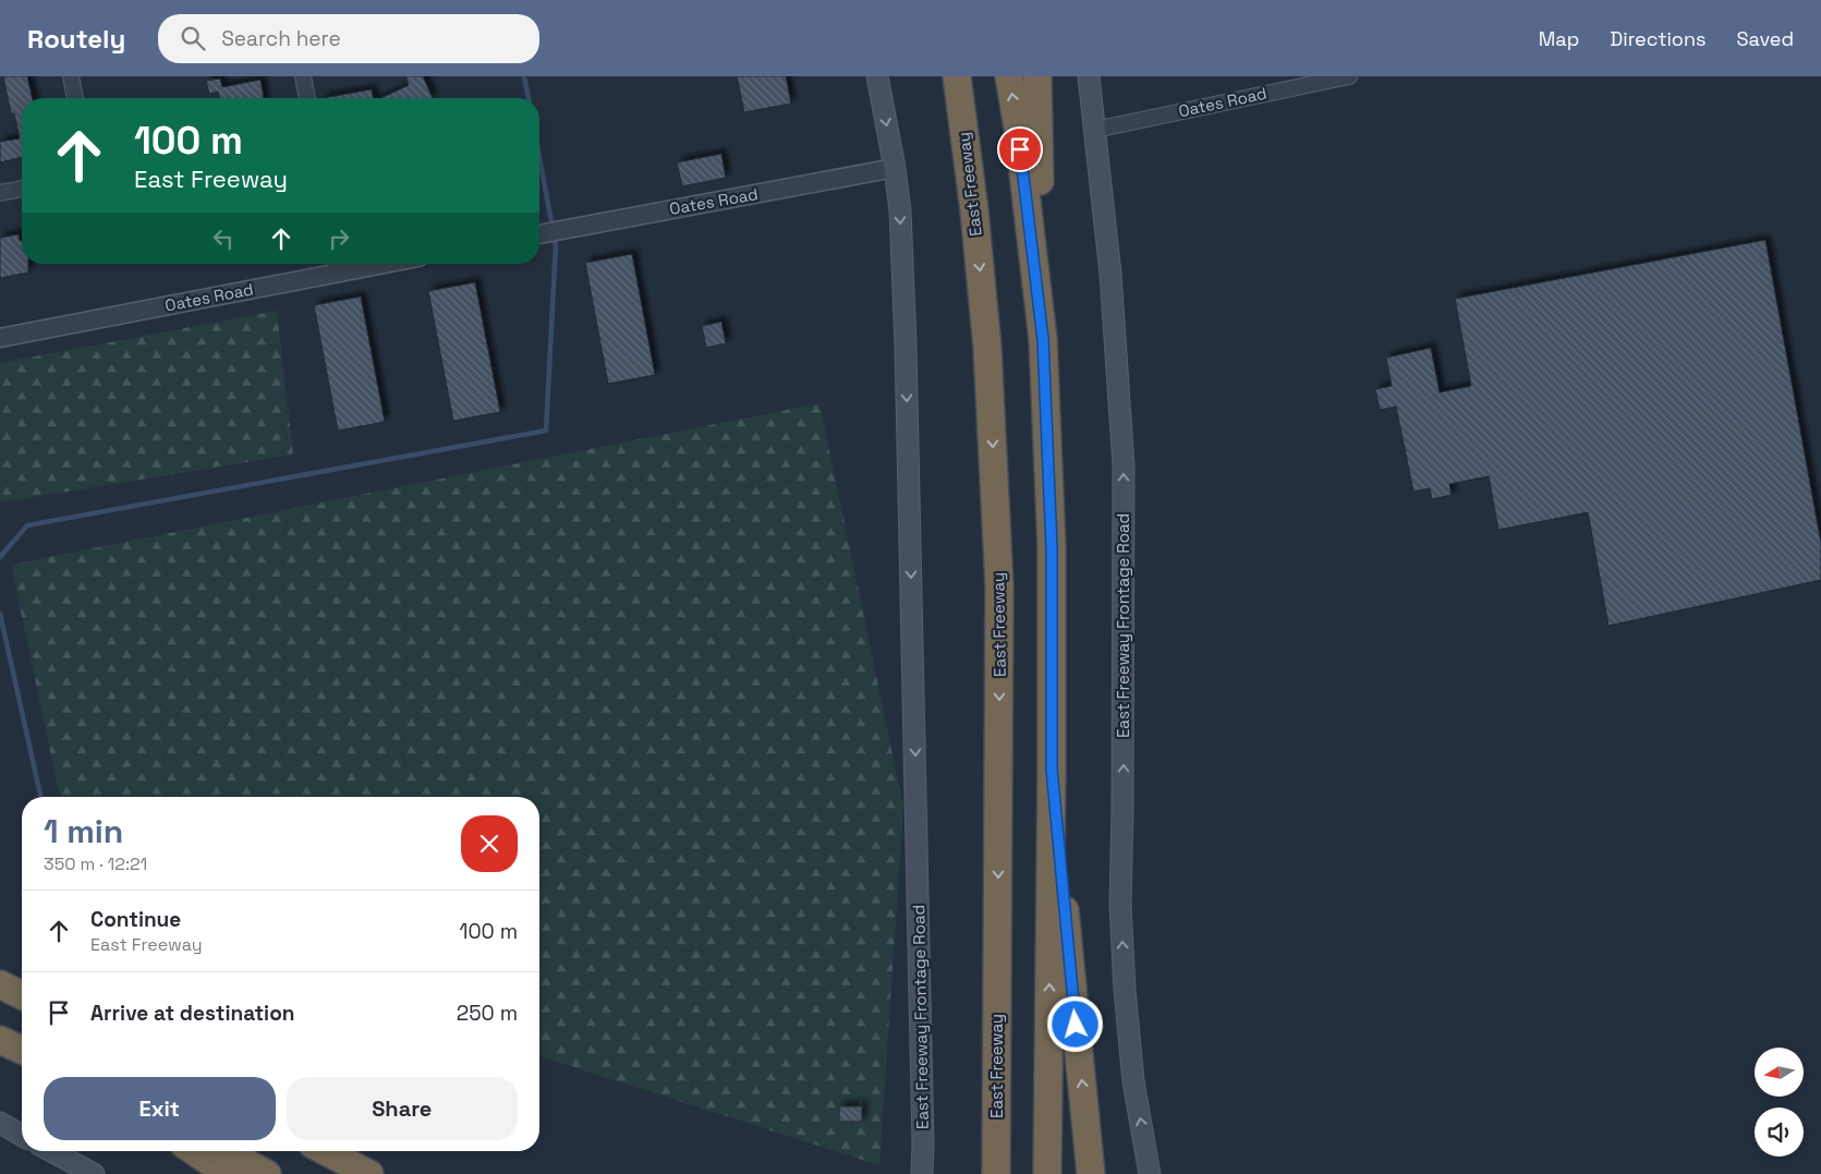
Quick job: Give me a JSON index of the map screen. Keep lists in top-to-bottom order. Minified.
{"streets":{"highway":["East Freeway"],"main road":["East Freeway Frontage Road"],"street":["Oates Road"]},"crossings":[["Oates Road","East Freeway Frontage Road"]],"north":"left","page":{"header":"Routely","search":"Search here","nav":["Map","Directions","Saved"],"turn":["100 m","East Freeway"],"heading":["1 min","350 m · 12:21"],"list":[{"name":"Continue","note":"East Freeway","value":"100 m"},{"name":"Arrive at destination","value":"250 m"}],"buttons":["Exit","Share"]}}
